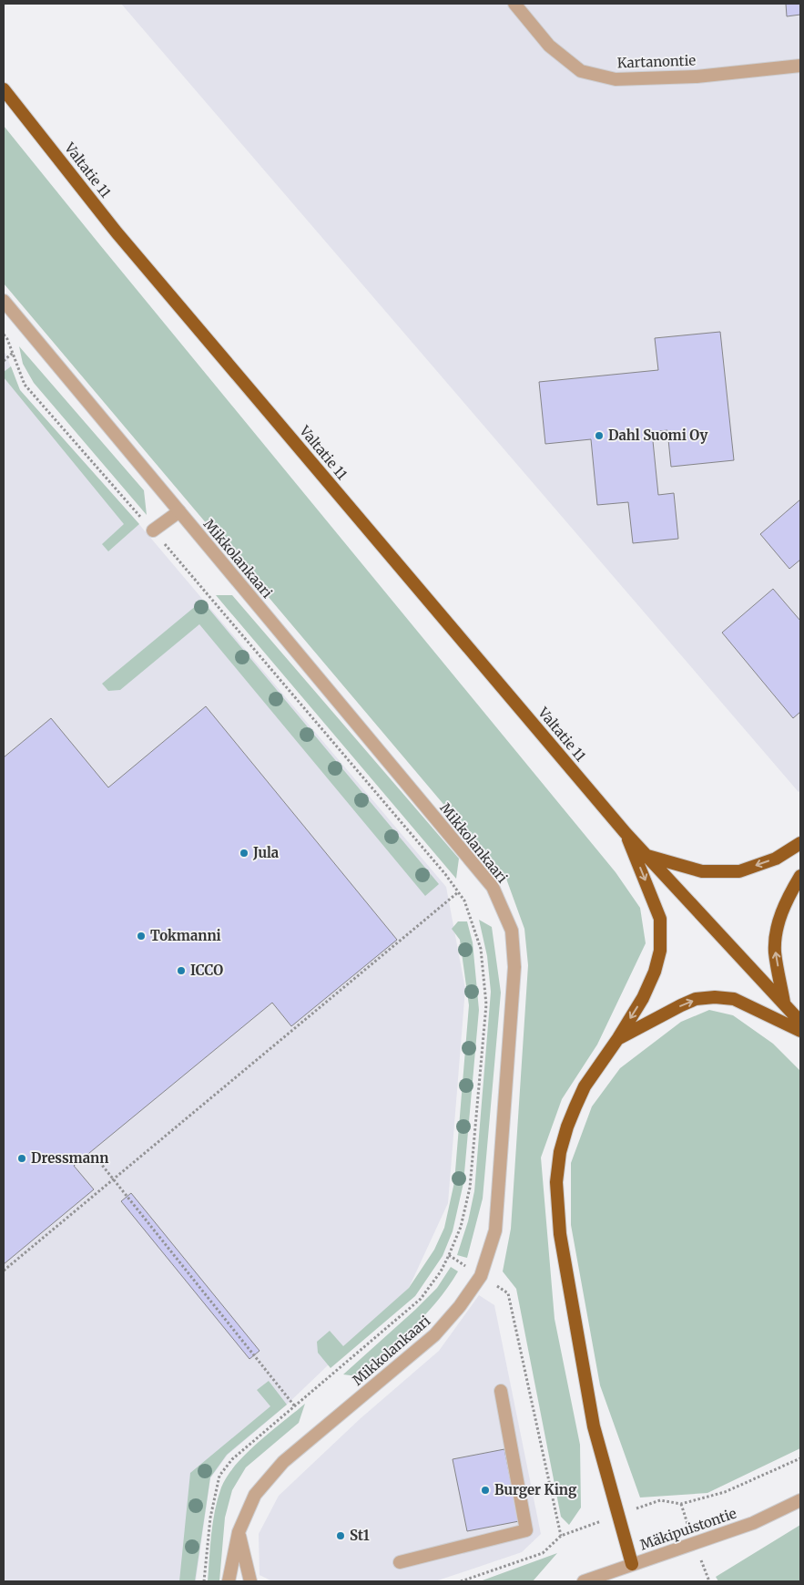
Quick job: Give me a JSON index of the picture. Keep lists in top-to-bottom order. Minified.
{"streets":{"highway":["Valtatie 11"],"street":["Kartanontie","Mikkolankaari","Mäkipuistontie"]},"places":["Dahl Suomi Oy","Jula","Tokmanni","ICCO","Dressmann","Burger King","St1"]}
